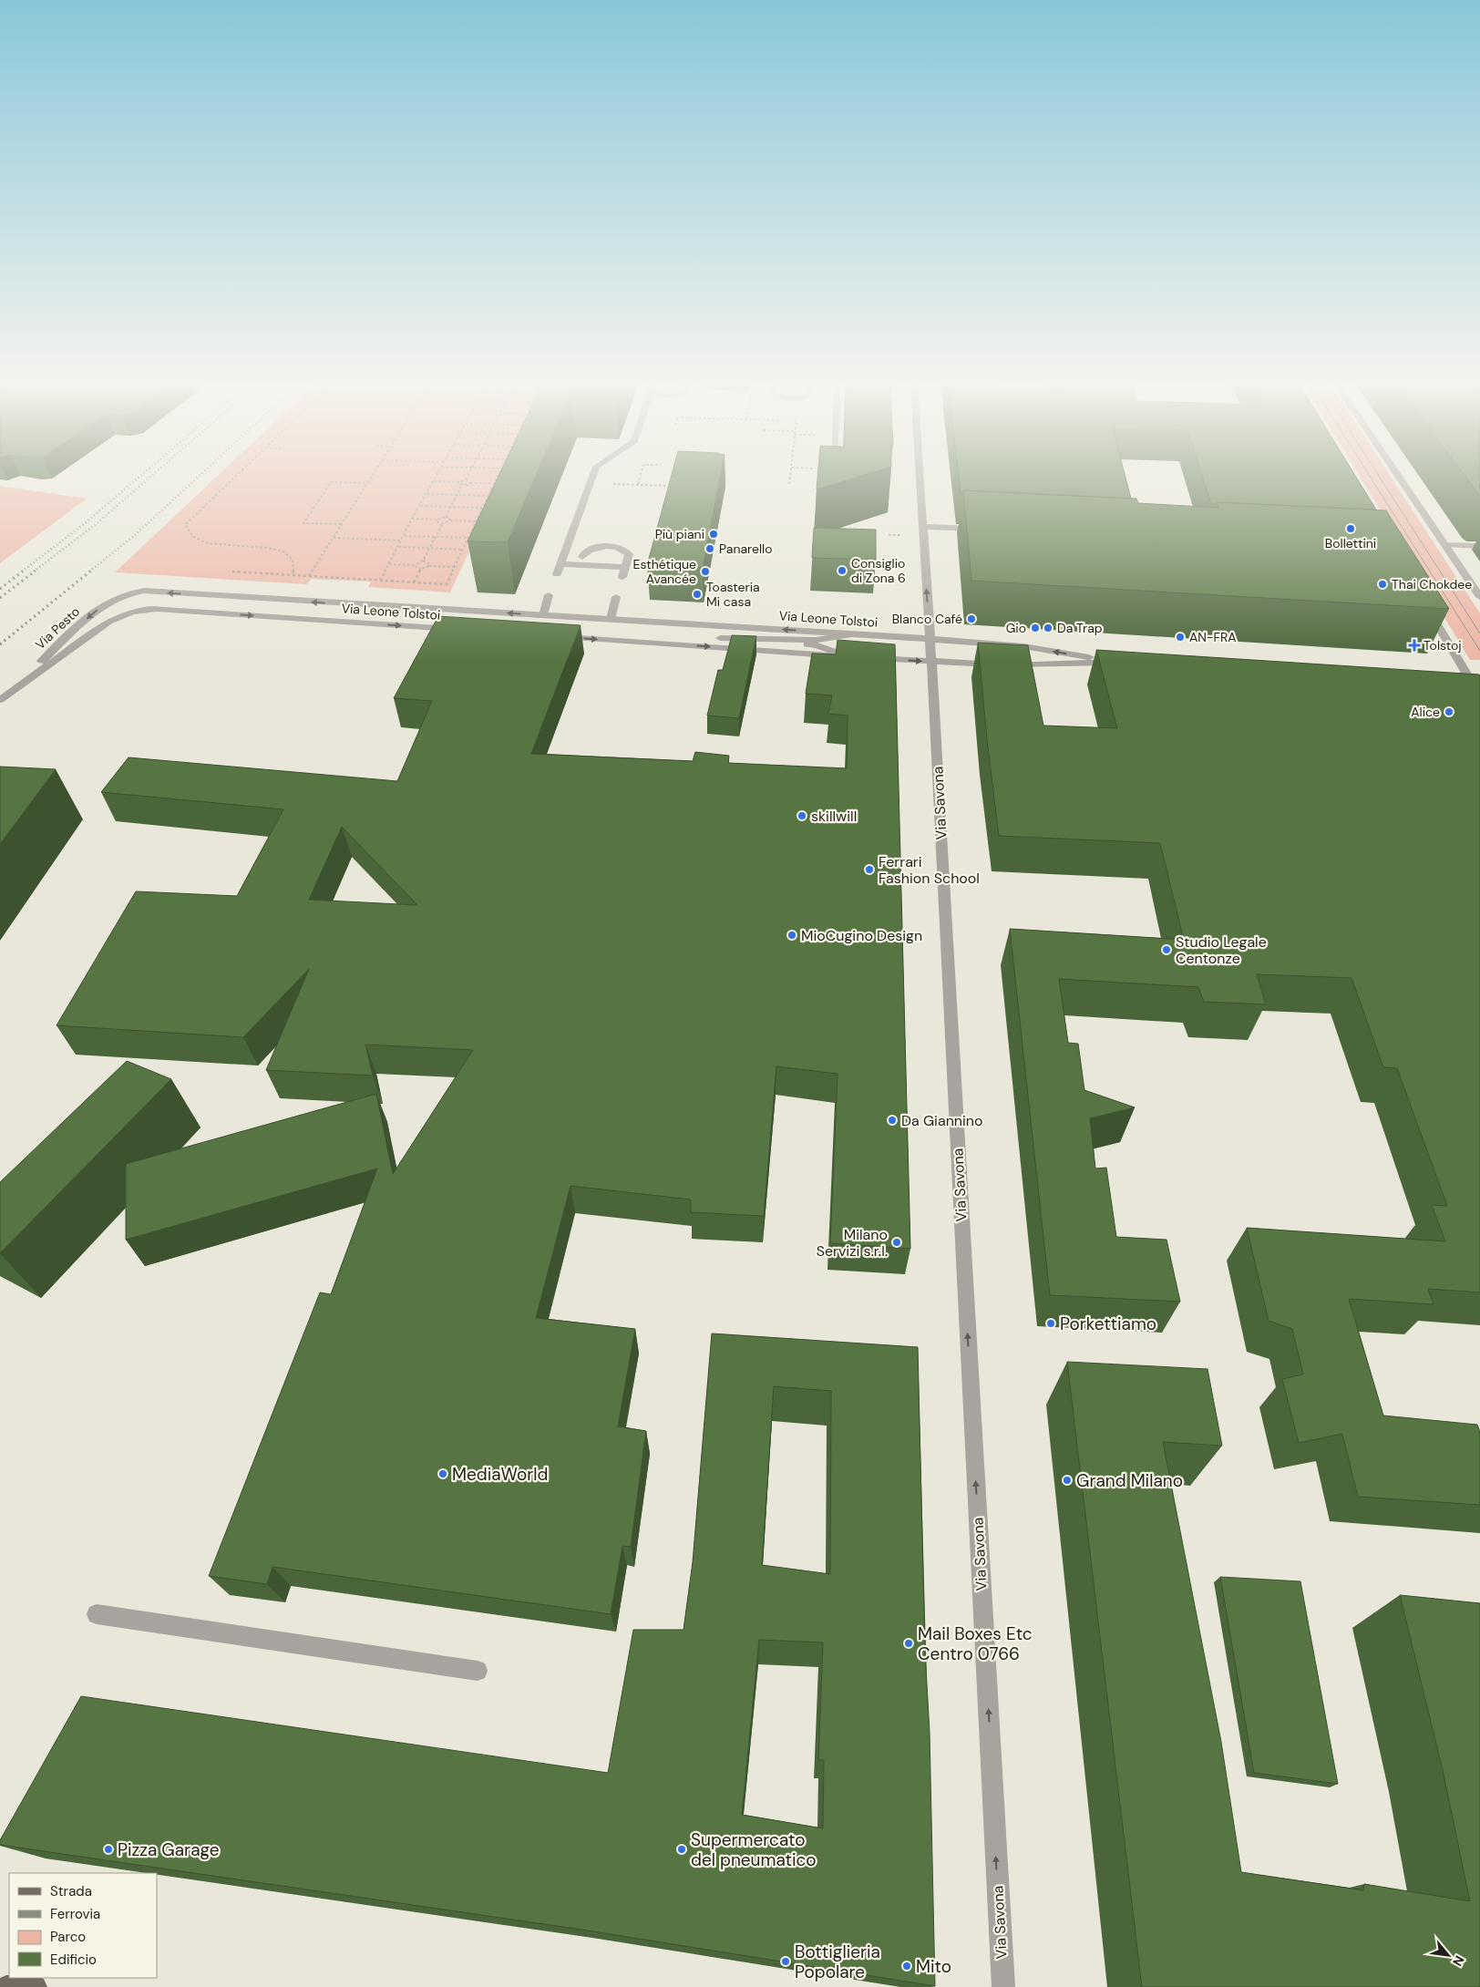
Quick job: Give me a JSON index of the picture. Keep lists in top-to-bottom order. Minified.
{"streets":{"street":["Via Leone Tolstoi","Via Pesto","Via Savona"]},"crossings":[["Via Leone Tolstoi","Via Pesto"],["Via Leone Tolstoi","Via Savona"]],"one_way":["Via Savona"],"places":{"other":["Bollettini","Più piani","Panarello","Consiglio di Zona 6","Esthétique Avancée","Thai Chokdee","Toasteria Mi casa","Blanco Café","Gio","Da Trap","AN-FRA","Alice","skillwill","Ferrari Fashion School","MioCugino Design","Studio Legale Centonze","Da Giannino","Milano Servizi s.r.l.","Porkettiamo","MediaWorld","Grand Milano","Mail Boxes Etc Centro 0766","Pizza Garage","Supermercato del pneumatico","Bottiglieria Popolare","Mito"],"health":["Tolstoj"]},"legend":["Strada","Ferrovia","Parco","Edificio"],"north":"bottom right"}
